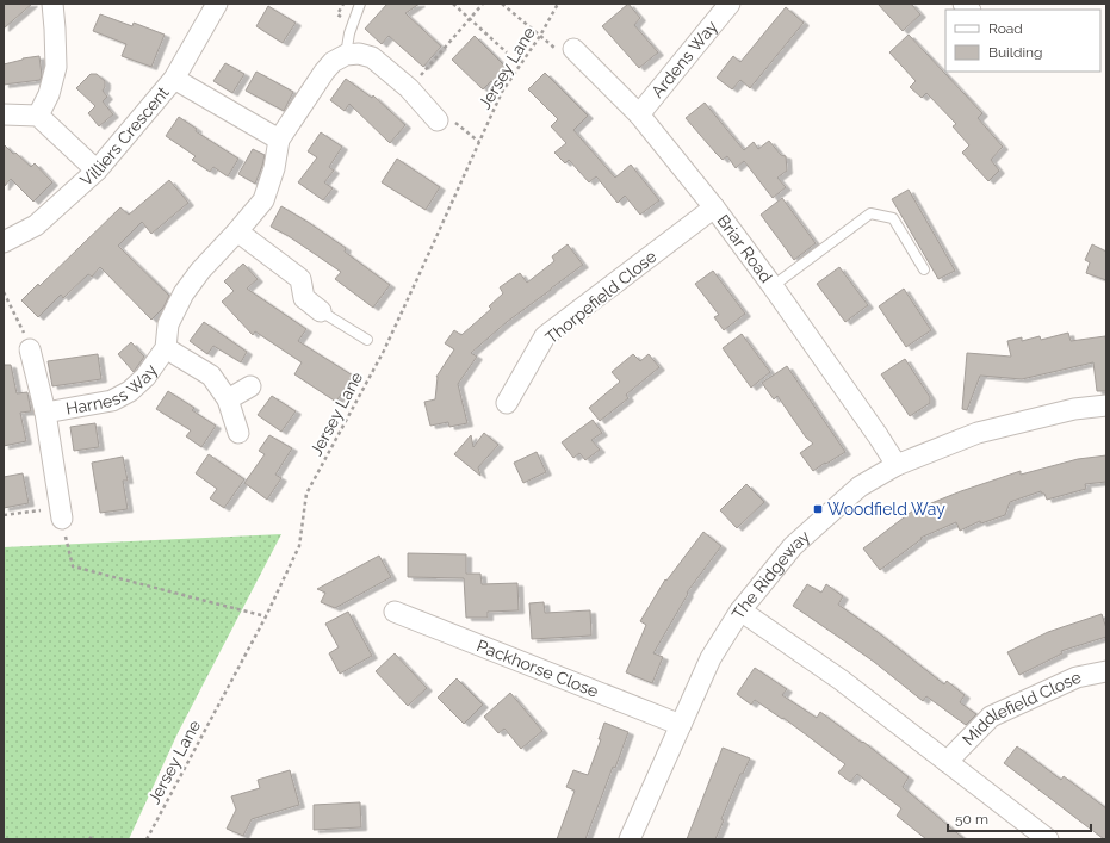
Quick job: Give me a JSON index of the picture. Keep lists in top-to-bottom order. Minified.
{"streets":{"street":["Ardens Way","Villiers Crescent","Briar Road","Thorpefield Close","Harness Way","The Ridgeway","Packhorse Close","Middlefield Close"],"path":["Jersey Lane"]},"crossings":[["Ardens Way","Briar Road"],["Briar Road","Thorpefield Close"],["Briar Road","The Ridgeway"],["The Ridgeway","Packhorse Close"]],"places":{"transit":["Woodfield Way"]},"legend":["Road","Building"],"scale_bar":"50 m"}
